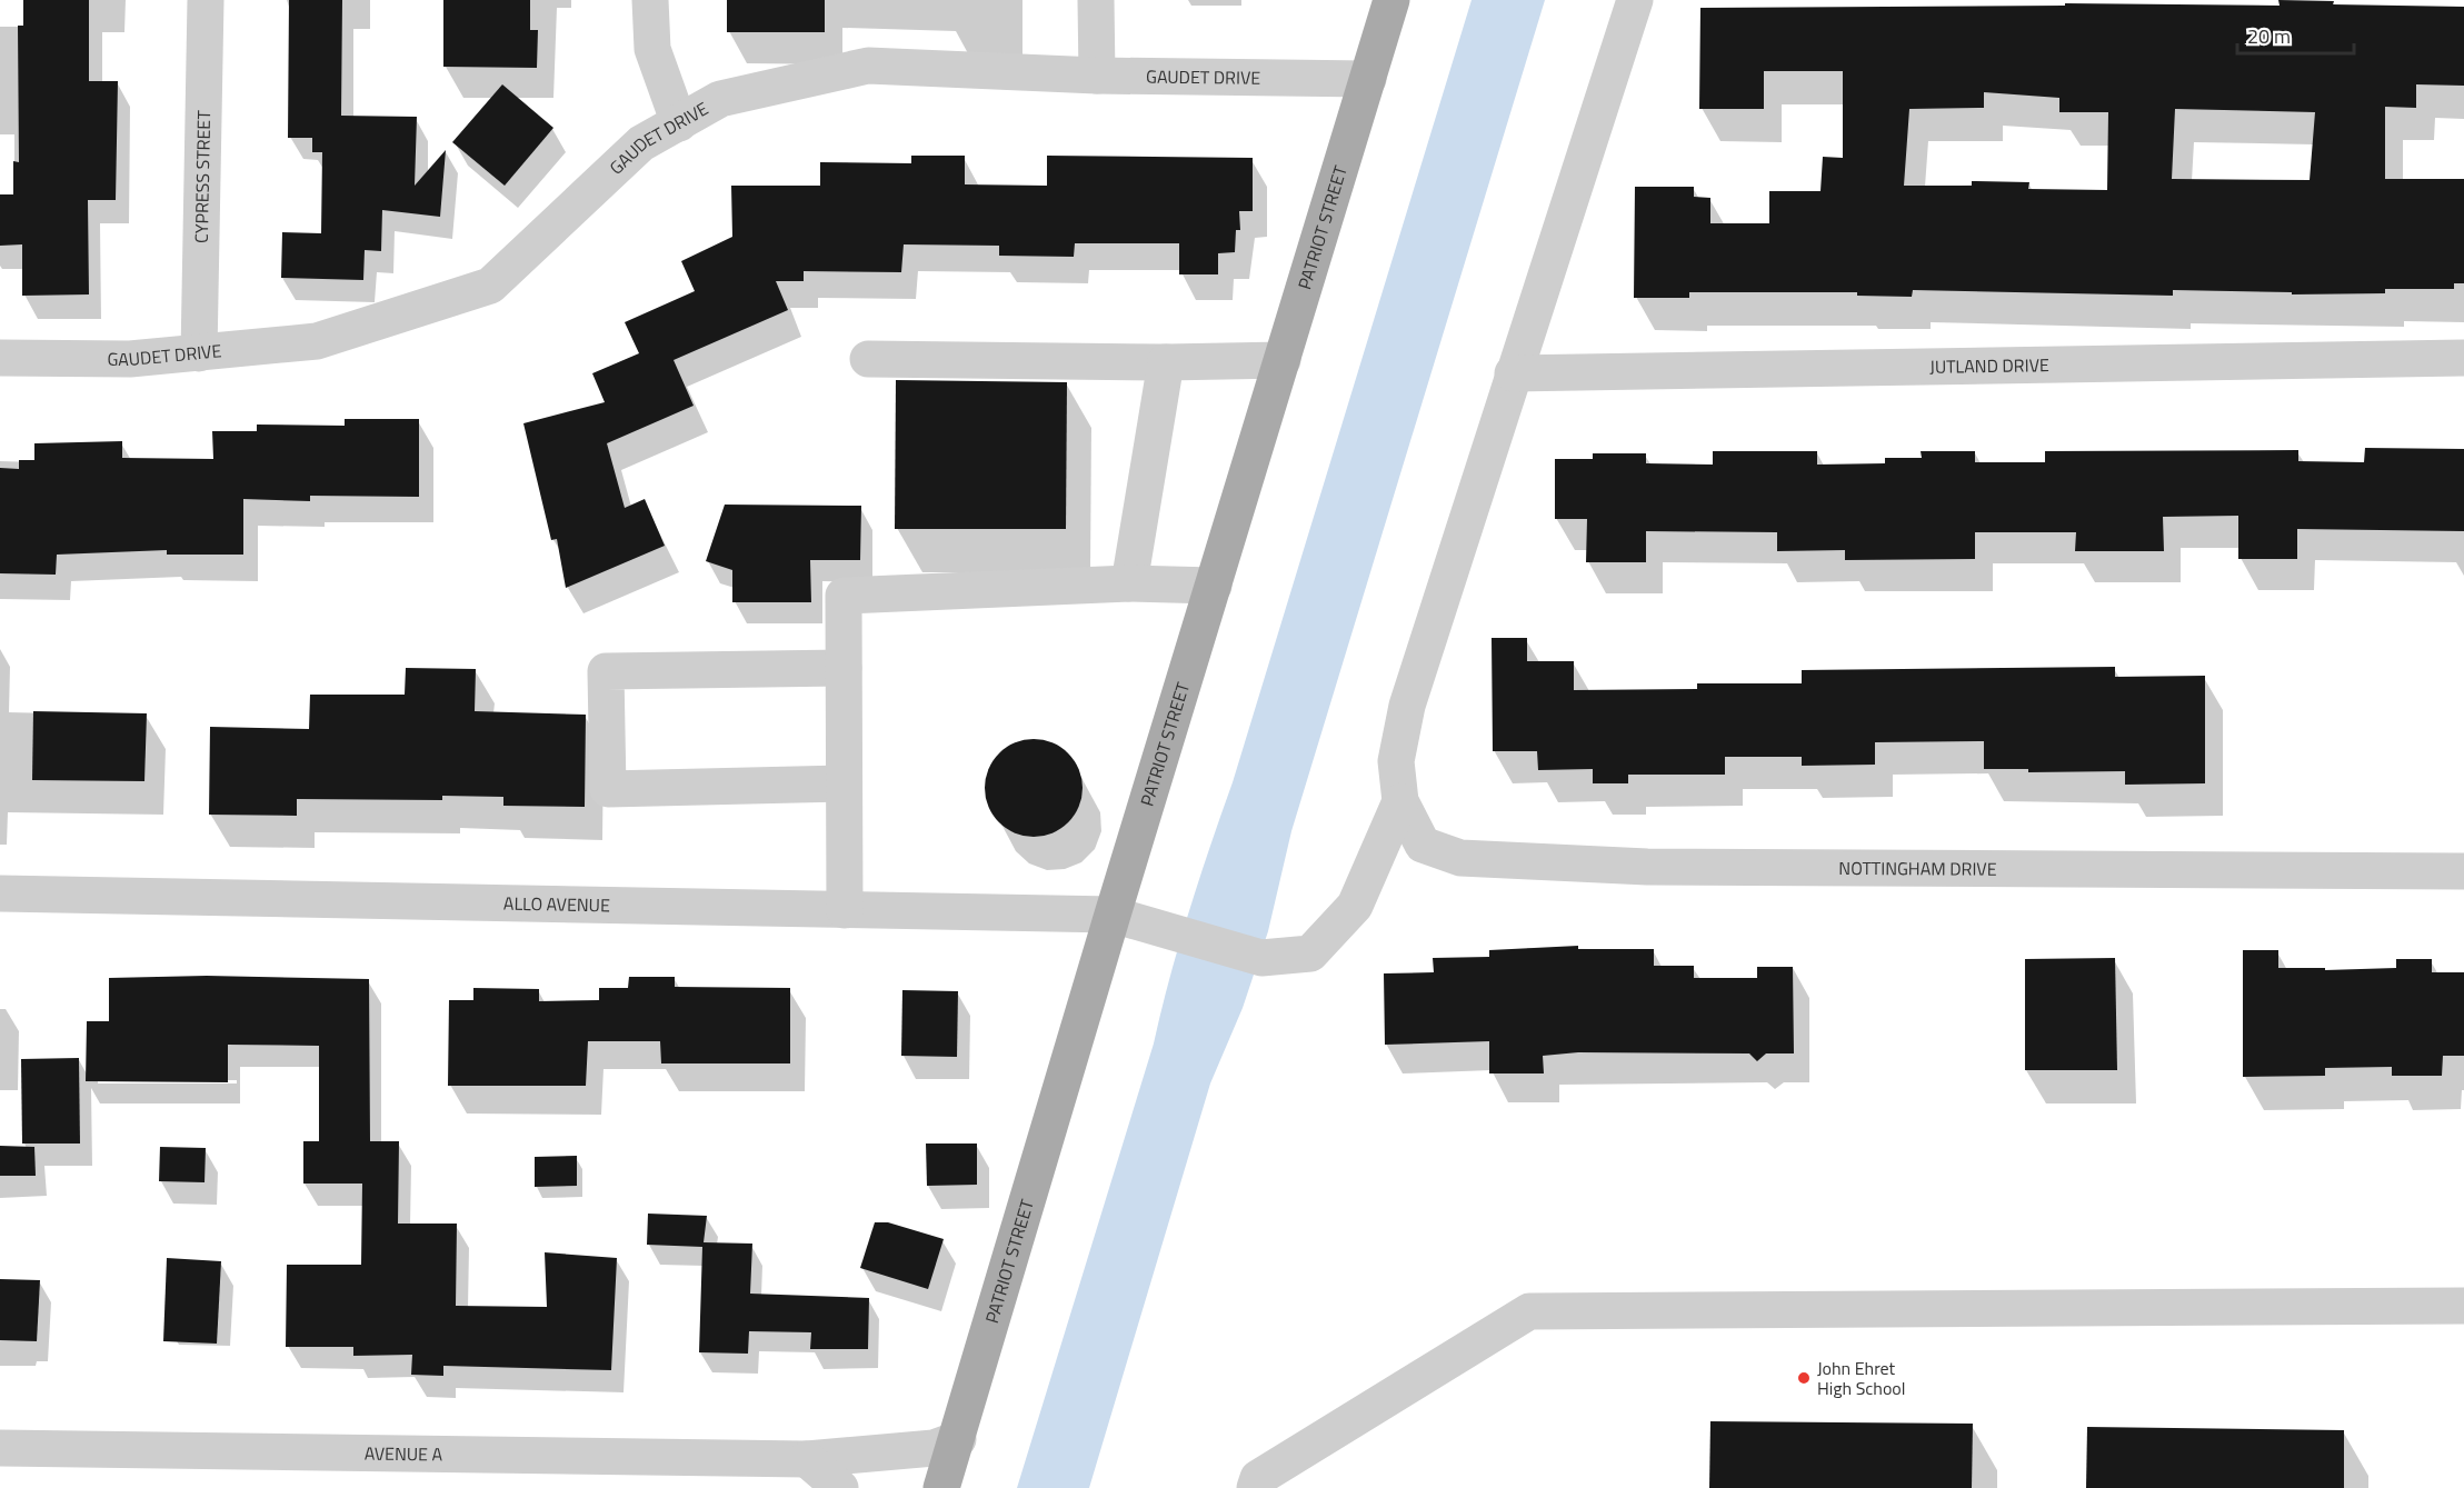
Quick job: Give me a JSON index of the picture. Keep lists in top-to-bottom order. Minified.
{"streets":{"main road":["PATRIOT STREET"],"street":["GAUDET DRIVE","CYPRESS STREET","JUTLAND DRIVE","NOTTINGHAM DRIVE","ALLO AVENUE","AVENUE A"]},"crossings":[["GAUDET DRIVE","CYPRESS STREET"],["GAUDET DRIVE","PATRIOT STREET"],["PATRIOT STREET","ALLO AVENUE"],["PATRIOT STREET","AVENUE A"],["NOTTINGHAM DRIVE","ALLO AVENUE"]],"places":["John Ehret High School"],"scale_bar":"20 m"}
